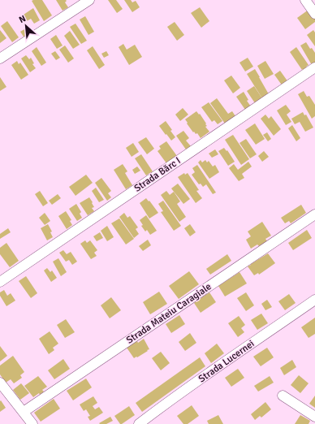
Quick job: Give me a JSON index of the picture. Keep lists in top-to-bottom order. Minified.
{"streets":{"street":["Strada Bărc I","Strada Mateiu Caragiale","Strada Lucernei"]},"north":"top left"}
